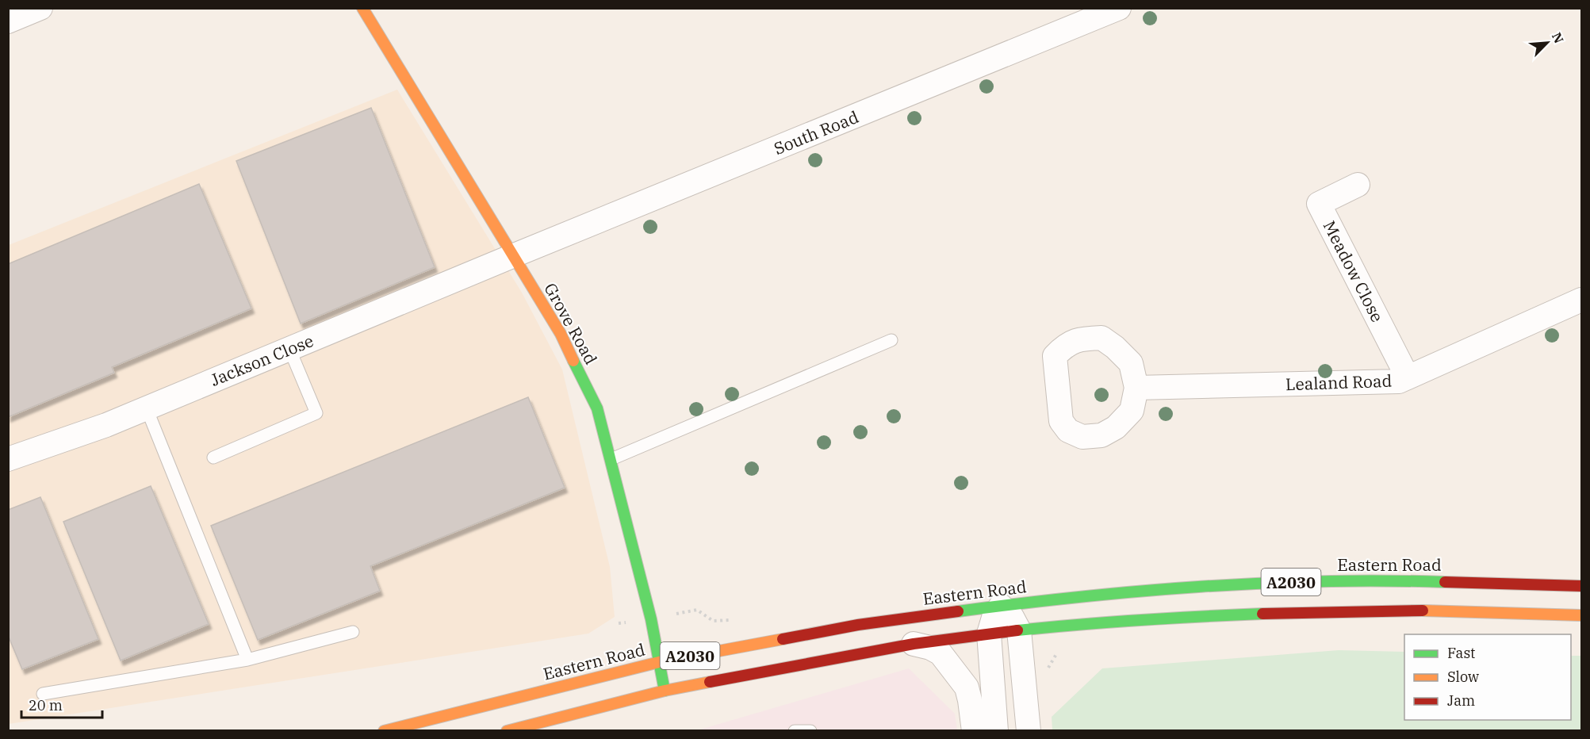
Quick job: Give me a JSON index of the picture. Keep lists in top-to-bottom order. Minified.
{"streets":{"main road":["Grove Road","Eastern Road","A2030"],"street":["South Road","Meadow Close","Jackson Close","Lealand Road"]},"crossings":[["South Road","Grove Road"],["South Road","Jackson Close"],["Meadow Close","Lealand Road"],["Grove Road","Jackson Close"],["Grove Road","Eastern Road"],["Grove Road","A2030"]],"legend":["Fast","Slow","Jam"],"scale_bar":"20 m","north":"top right"}
